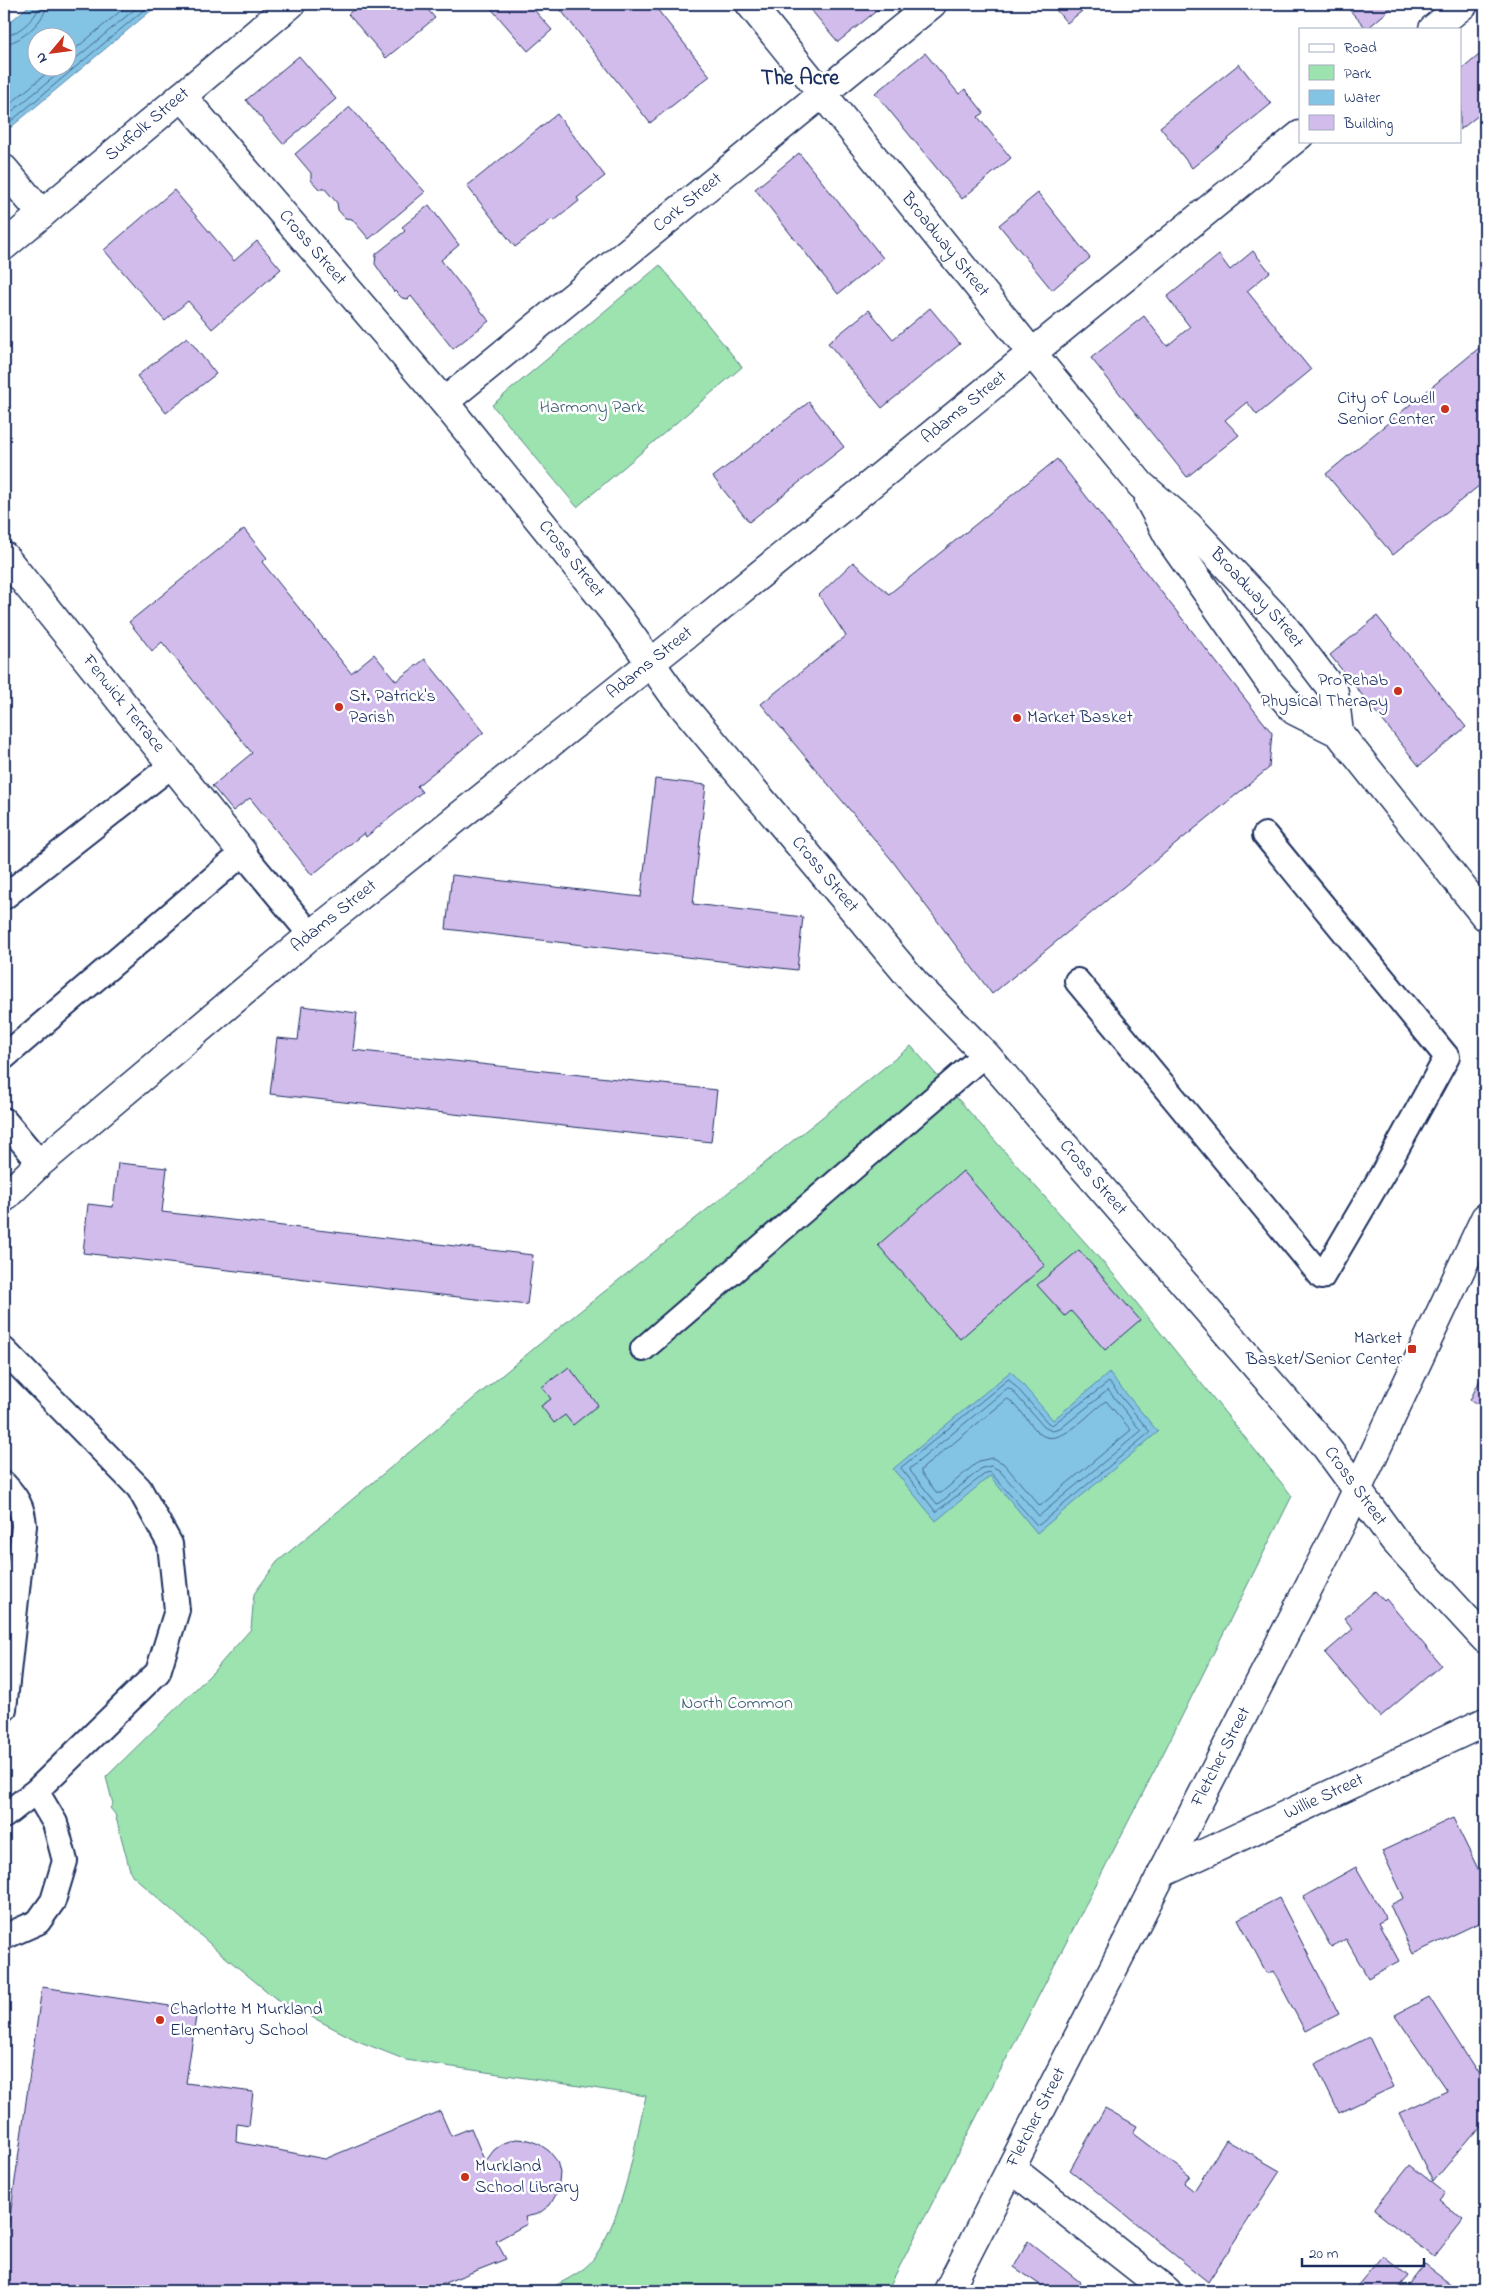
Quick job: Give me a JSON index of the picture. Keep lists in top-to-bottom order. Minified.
{"streets":{"street":["Suffolk Street","Cork Street","Broadway Street","Cross Street","Adams Street","Fenwick Terrace","Fletcher Street","Willie Street"]},"crossings":[["Suffolk Street","Cross Street"],["Cork Street","Broadway Street"],["Cork Street","Cross Street"],["Broadway Street","Adams Street"],["Cross Street","Adams Street"],["Cross Street","Fletcher Street"],["Fletcher Street","Willie Street"]],"districts":["The Acre"],"parks":["Harmony Park","North Common"],"places":{"other":["City of Lowell Senior Center","ProRehab Physical Therapy","St. Patrick's Parish","Market Basket","Charlotte M Murkland Elementary School","Murkland School Library"],"transit":["Market Basket/Senior Center"]},"legend":["Road","Park","Water","Building"],"scale_bar":"20 m","north":"bottom left"}
